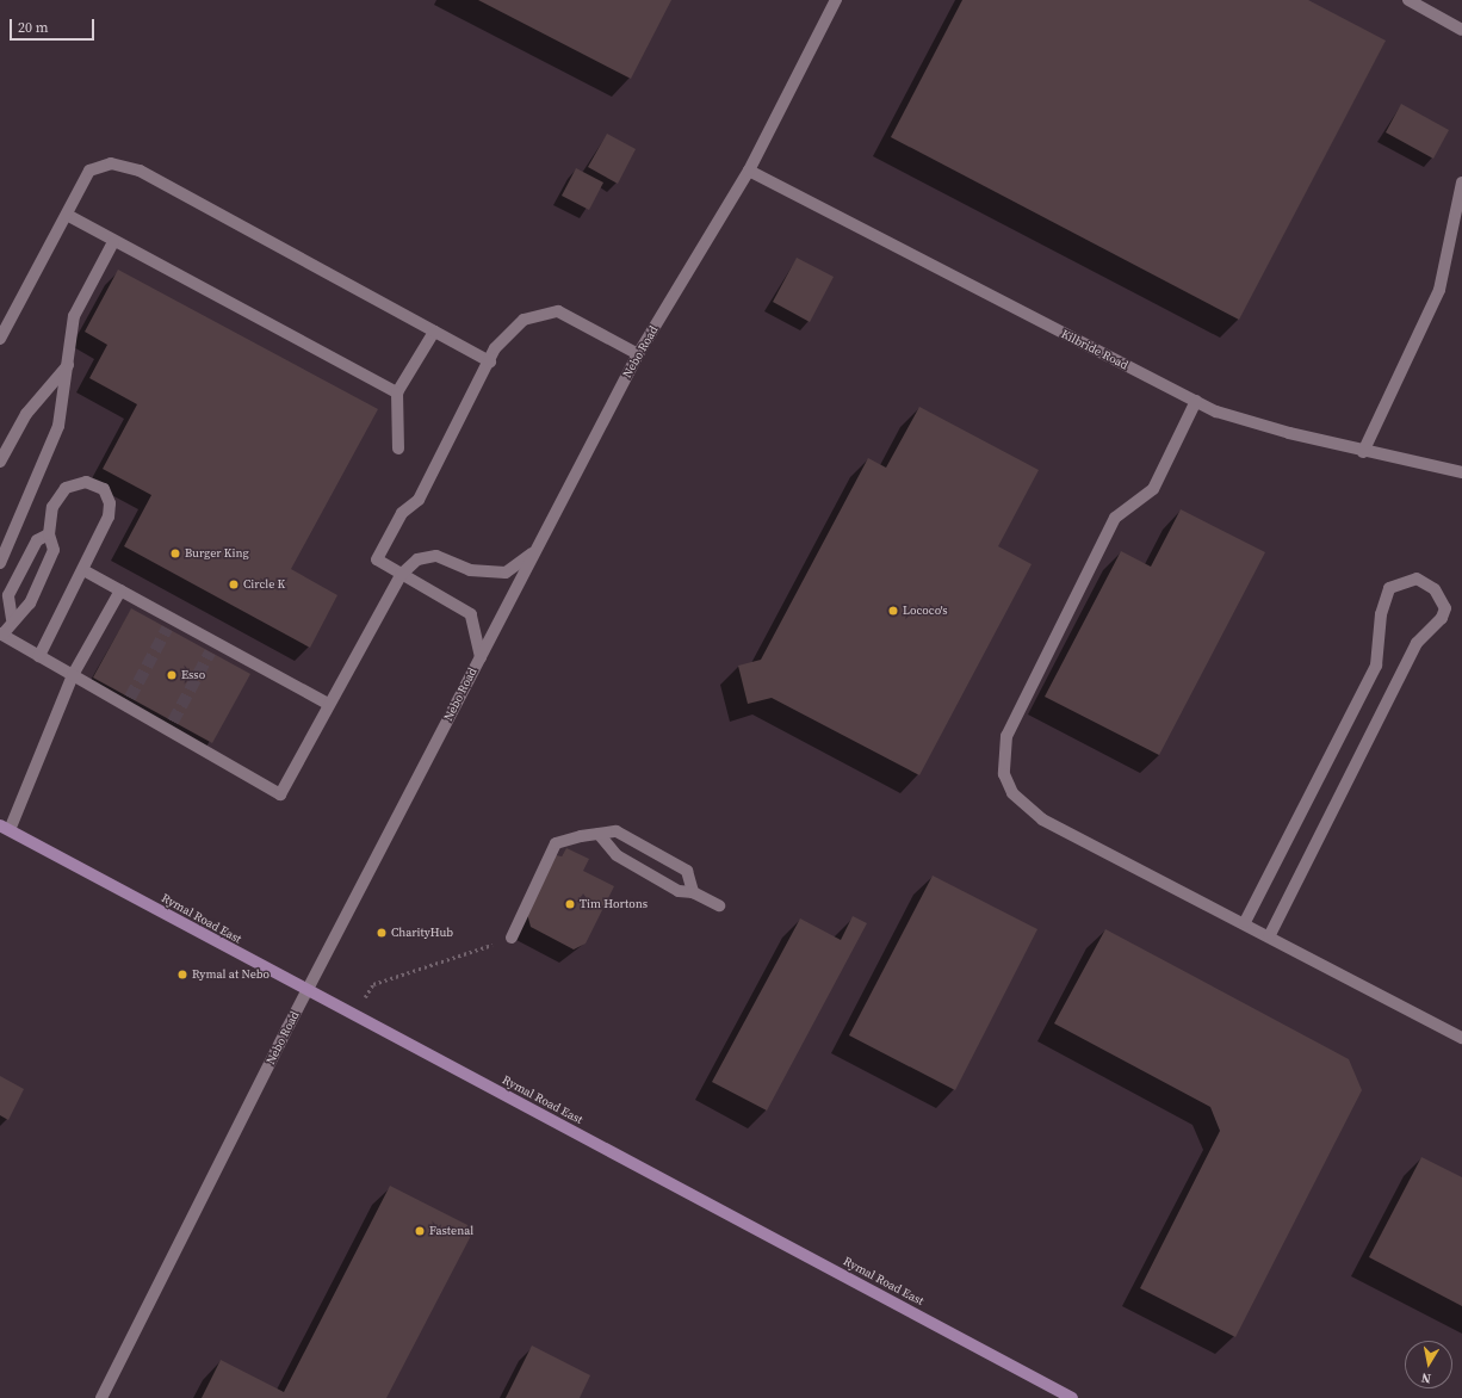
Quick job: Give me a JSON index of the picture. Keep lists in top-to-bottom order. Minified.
{"streets":{"main road":["Rymal Road East"],"street":["Kilbride Road","Nebo Road"]},"crossings":[["Kilbride Road","Nebo Road"],["Nebo Road","Rymal Road East"]],"places":["Burger King","Circle K","Lococo's","Esso","Tim Hortons","CharityHub","Rymal at Nebo","Fastenal"],"scale_bar":"20 m","north":"bottom"}
